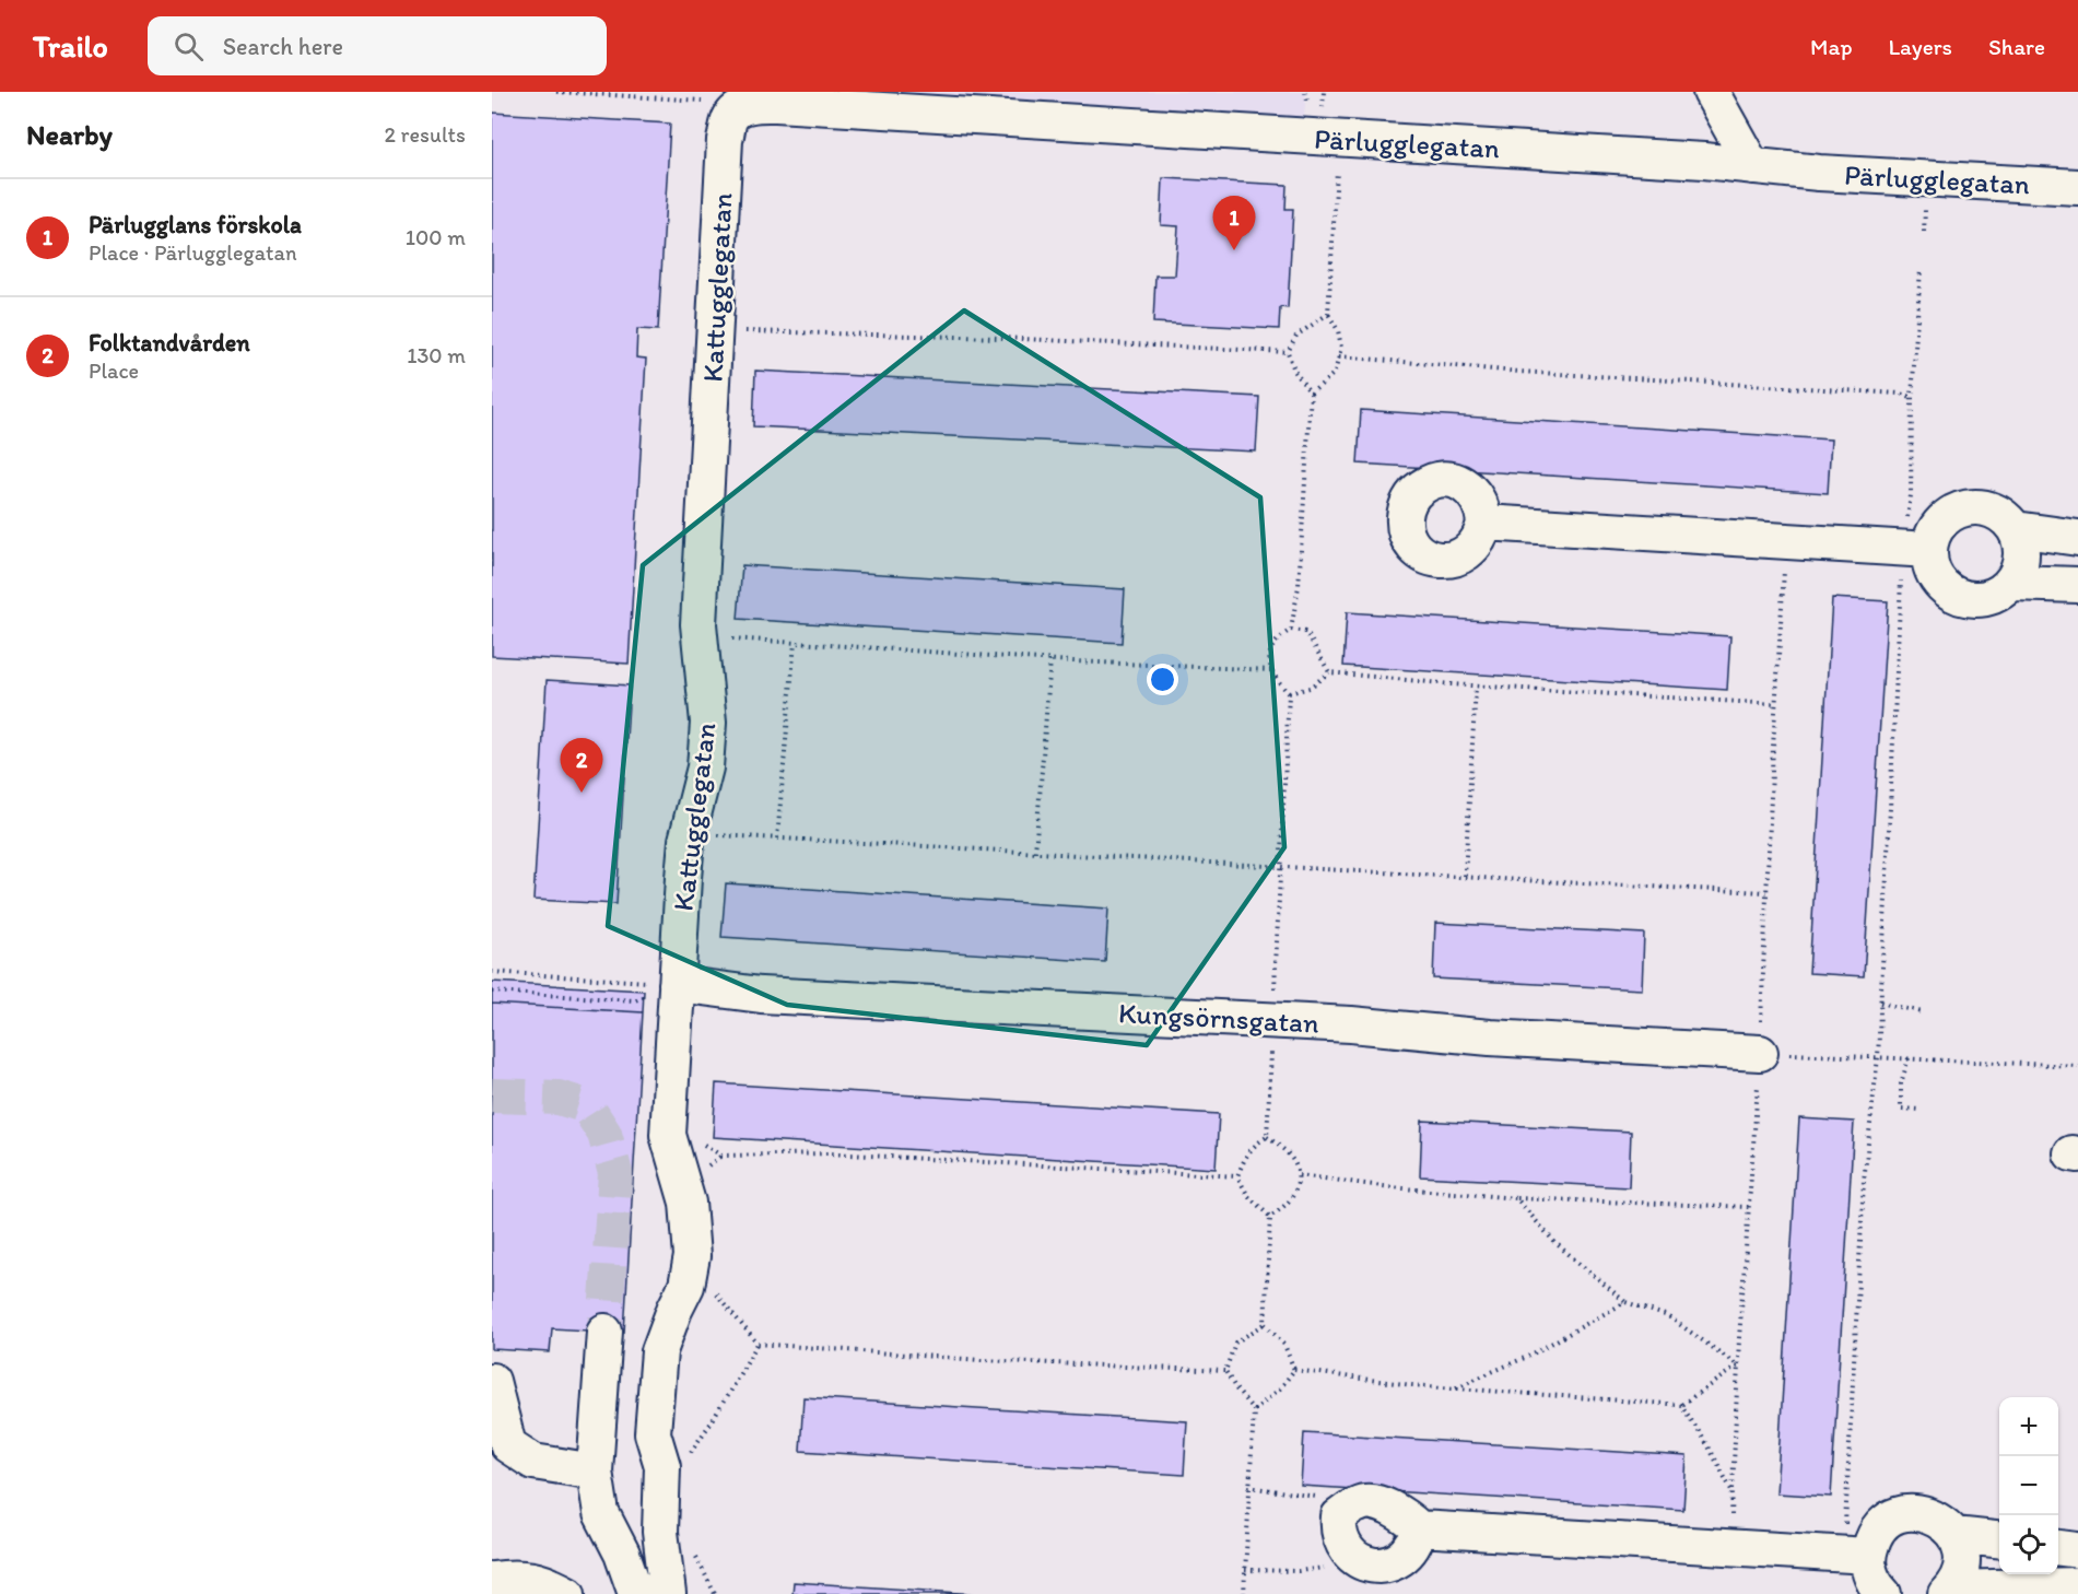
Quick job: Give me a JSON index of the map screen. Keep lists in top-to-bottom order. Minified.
{"streets":{"street":["Pärlugglegatan","Kattugglegatan","Kungsörnsgatan"]},"crossings":[["Pärlugglegatan","Kattugglegatan"],["Kattugglegatan","Kungsörnsgatan"]],"page":{"header":"Trailo","search":"Search here","nav":["Map","Layers","Share"],"heading":["Nearby","2 results"],"list":[{"mark":"1","name":"Pärlugglans förskola","note":"Place · Pärlugglegatan","value":"100 m"},{"mark":"2","name":"Folktandvården","note":"Place","value":"130 m"}],"pins":["1","2"],"map_buttons":["+","−"]}}
